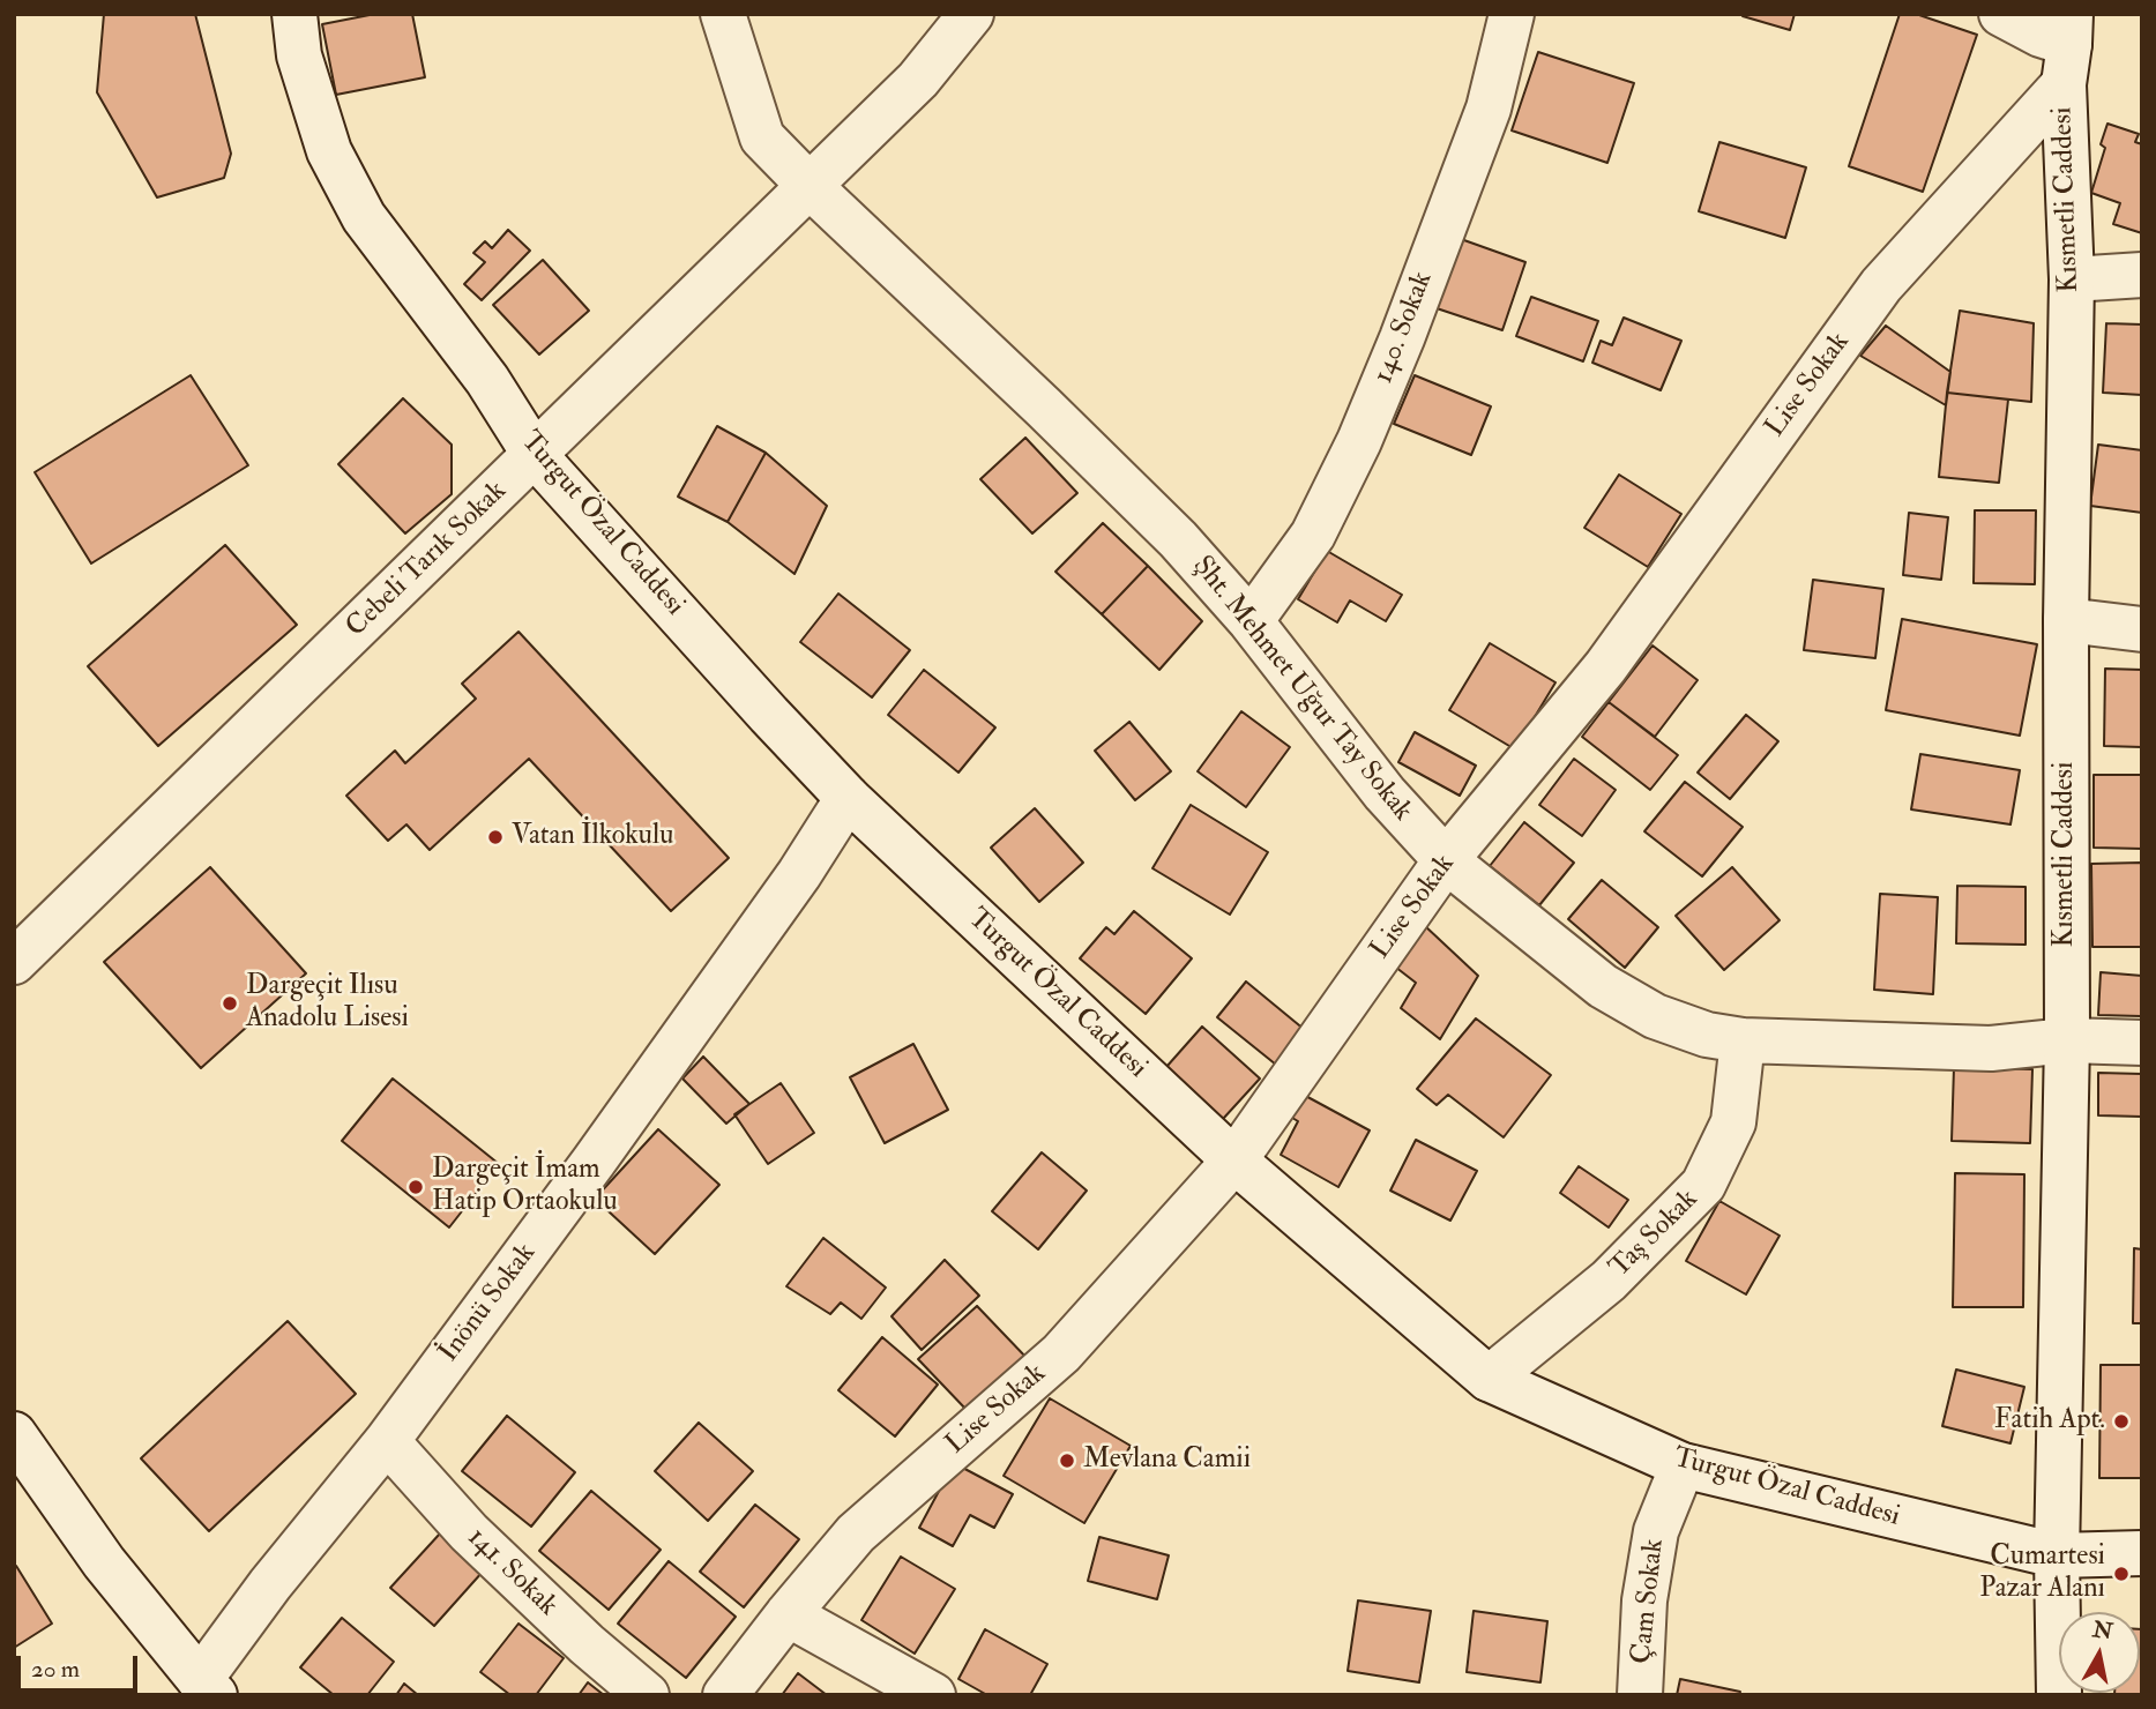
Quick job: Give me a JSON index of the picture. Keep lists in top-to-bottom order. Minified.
{"streets":{"street":["Kısmetli Caddesi","140. Sokak","Lise Sokak","Turgut Özal Caddesi","Cebeli Tarık Sokak","Şht. Mehmet Uğur Tay Sokak","Taş Sokak","İnönü Sokak","141. Sokak","Çam Sokak"]},"crossings":[["Kısmetli Caddesi","Lise Sokak"],["Kısmetli Caddesi","Turgut Özal Caddesi"],["Kısmetli Caddesi","Şht. Mehmet Uğur Tay Sokak"],["140. Sokak","Şht. Mehmet Uğur Tay Sokak"],["Lise Sokak","Turgut Özal Caddesi"],["Lise Sokak","Şht. Mehmet Uğur Tay Sokak"],["Turgut Özal Caddesi","Cebeli Tarık Sokak"],["Turgut Özal Caddesi","Taş Sokak"],["Turgut Özal Caddesi","İnönü Sokak"],["Turgut Özal Caddesi","Çam Sokak"],["Cebeli Tarık Sokak","Şht. Mehmet Uğur Tay Sokak"],["Şht. Mehmet Uğur Tay Sokak","Taş Sokak"],["İnönü Sokak","141. Sokak"]],"places":["Vatan İlkokulu","Dargeçit Ilısu Anadolu Lisesi","Dargeçit İmam Hatip Ortaokulu","Fatih Apt.","Mevlana Camii","Cumartesi Pazar Alanı"],"scale_bar":"20 m","north":"top"}
